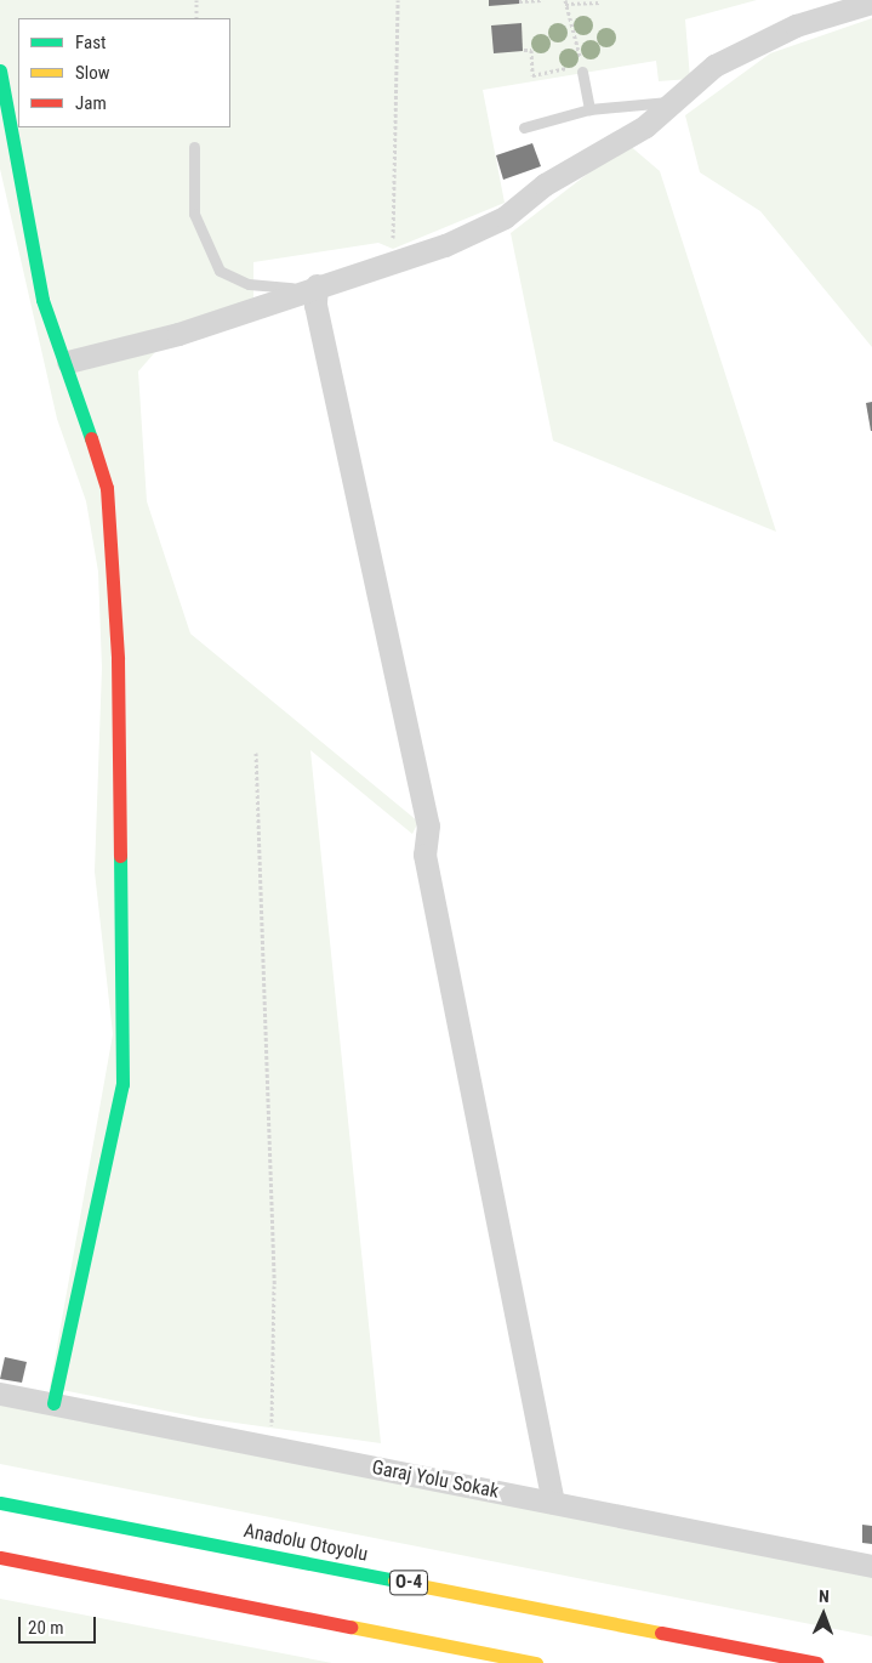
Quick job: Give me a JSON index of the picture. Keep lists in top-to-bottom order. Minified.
{"streets":{"main road":["Anadolu Otoyolu","O-4"],"street":["Garaj Yolu Sokak"]},"legend":["Fast","Slow","Jam"],"scale_bar":"20 m","north":"top"}
